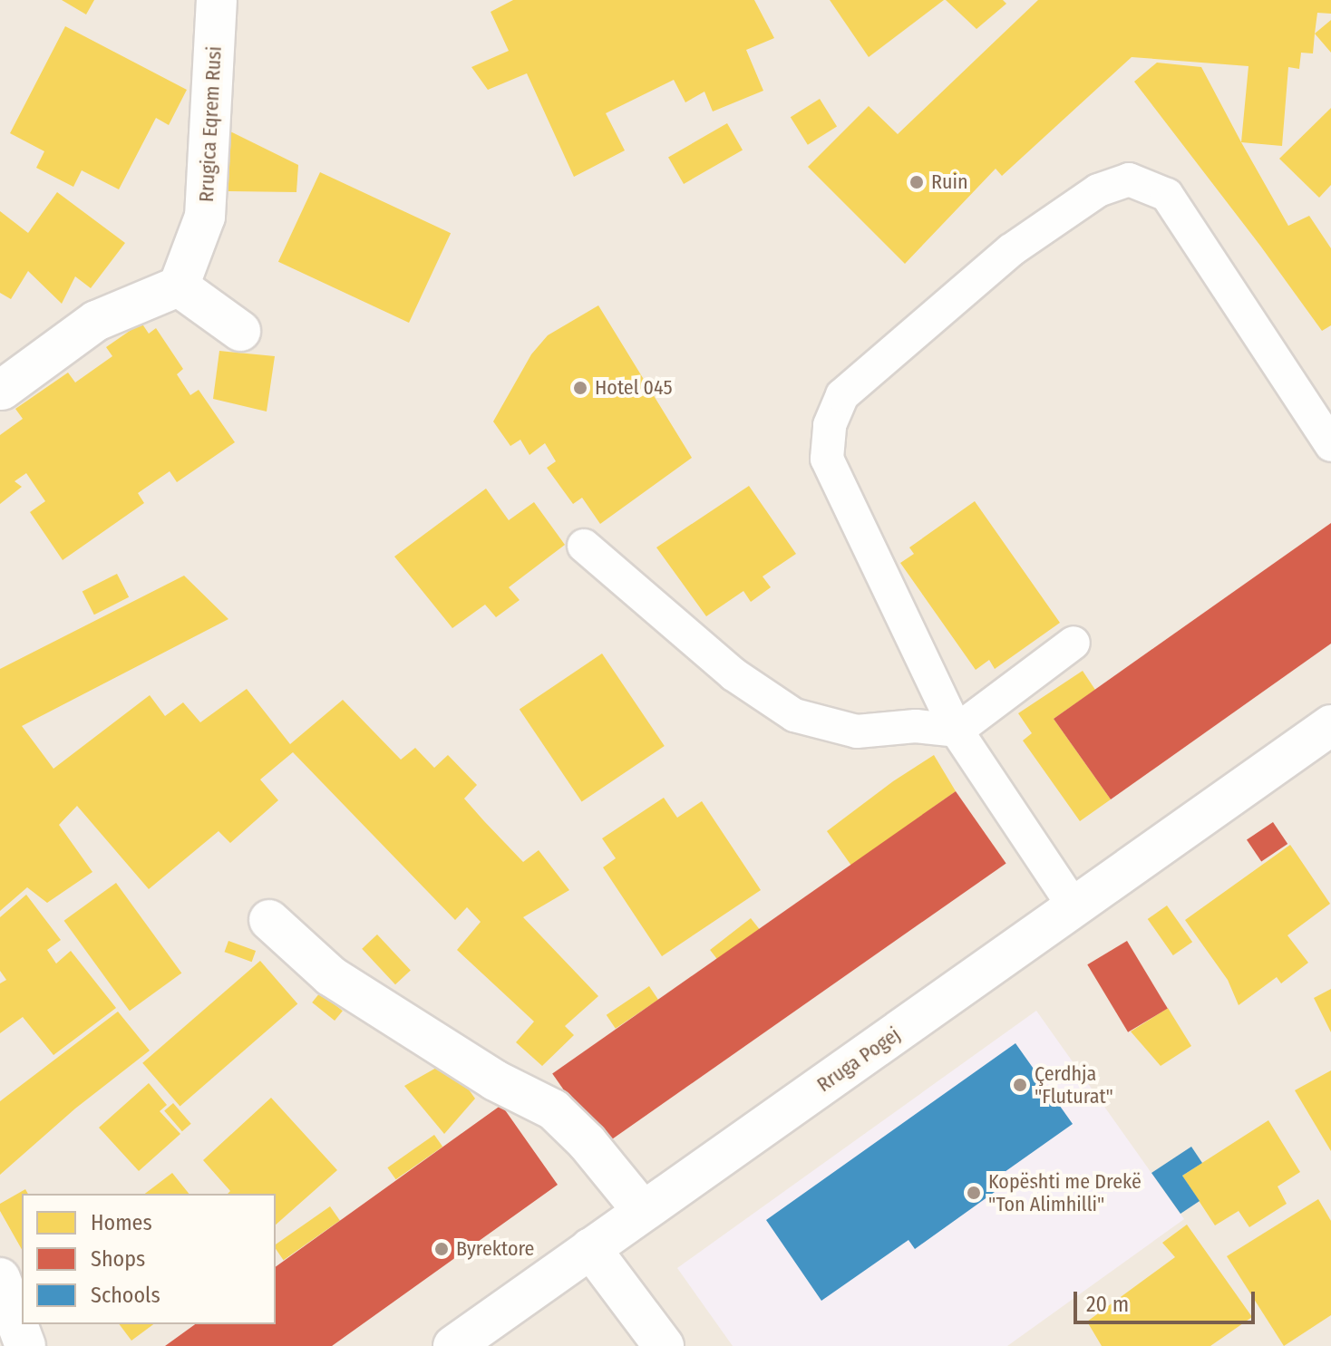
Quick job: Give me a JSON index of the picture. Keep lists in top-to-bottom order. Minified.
{"streets":{"street":["Rrugica Eqrem Rusi","Rruga Pogej"]},"places":["Ruin","Hotel 045","Çerdhja \"Fluturat\"","Kopështi me Drekë \"Ton Alimhilli\"","Byrektore"],"legend":["Homes","Shops","Schools"],"scale_bar":"20 m"}
